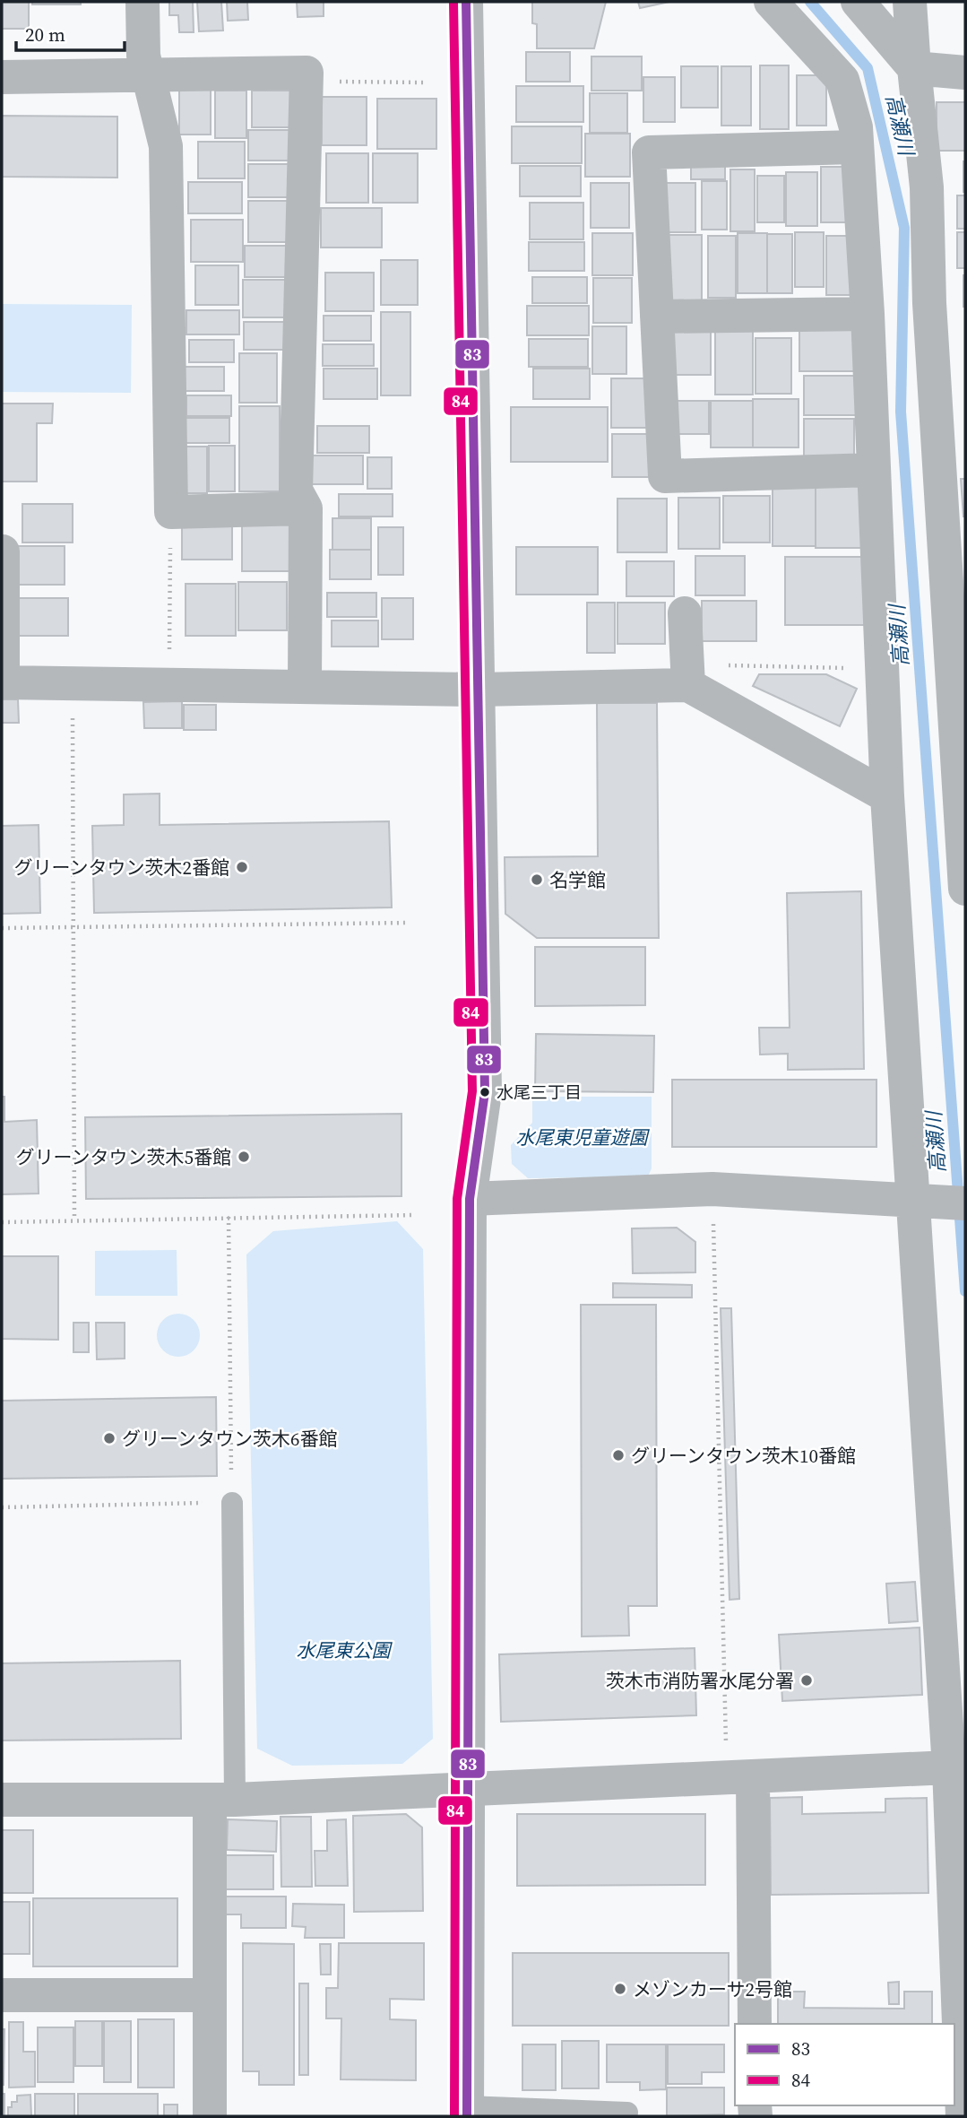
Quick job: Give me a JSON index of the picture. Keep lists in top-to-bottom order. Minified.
{"water":["高瀬川"],"parks":["水尾東児童遊園","水尾東公園"],"places":["グリーンタウン茨木2番館","名学館","水尾三丁目","グリーンタウン茨木5番館","グリーンタウン茨木6番館","グリーンタウン茨木10番館","茨木市消防署水尾分署","メゾンカーサ2号館"],"lines":["transit line 83","transit line 84"],"legend":["83","84"],"scale_bar":"20 m"}
